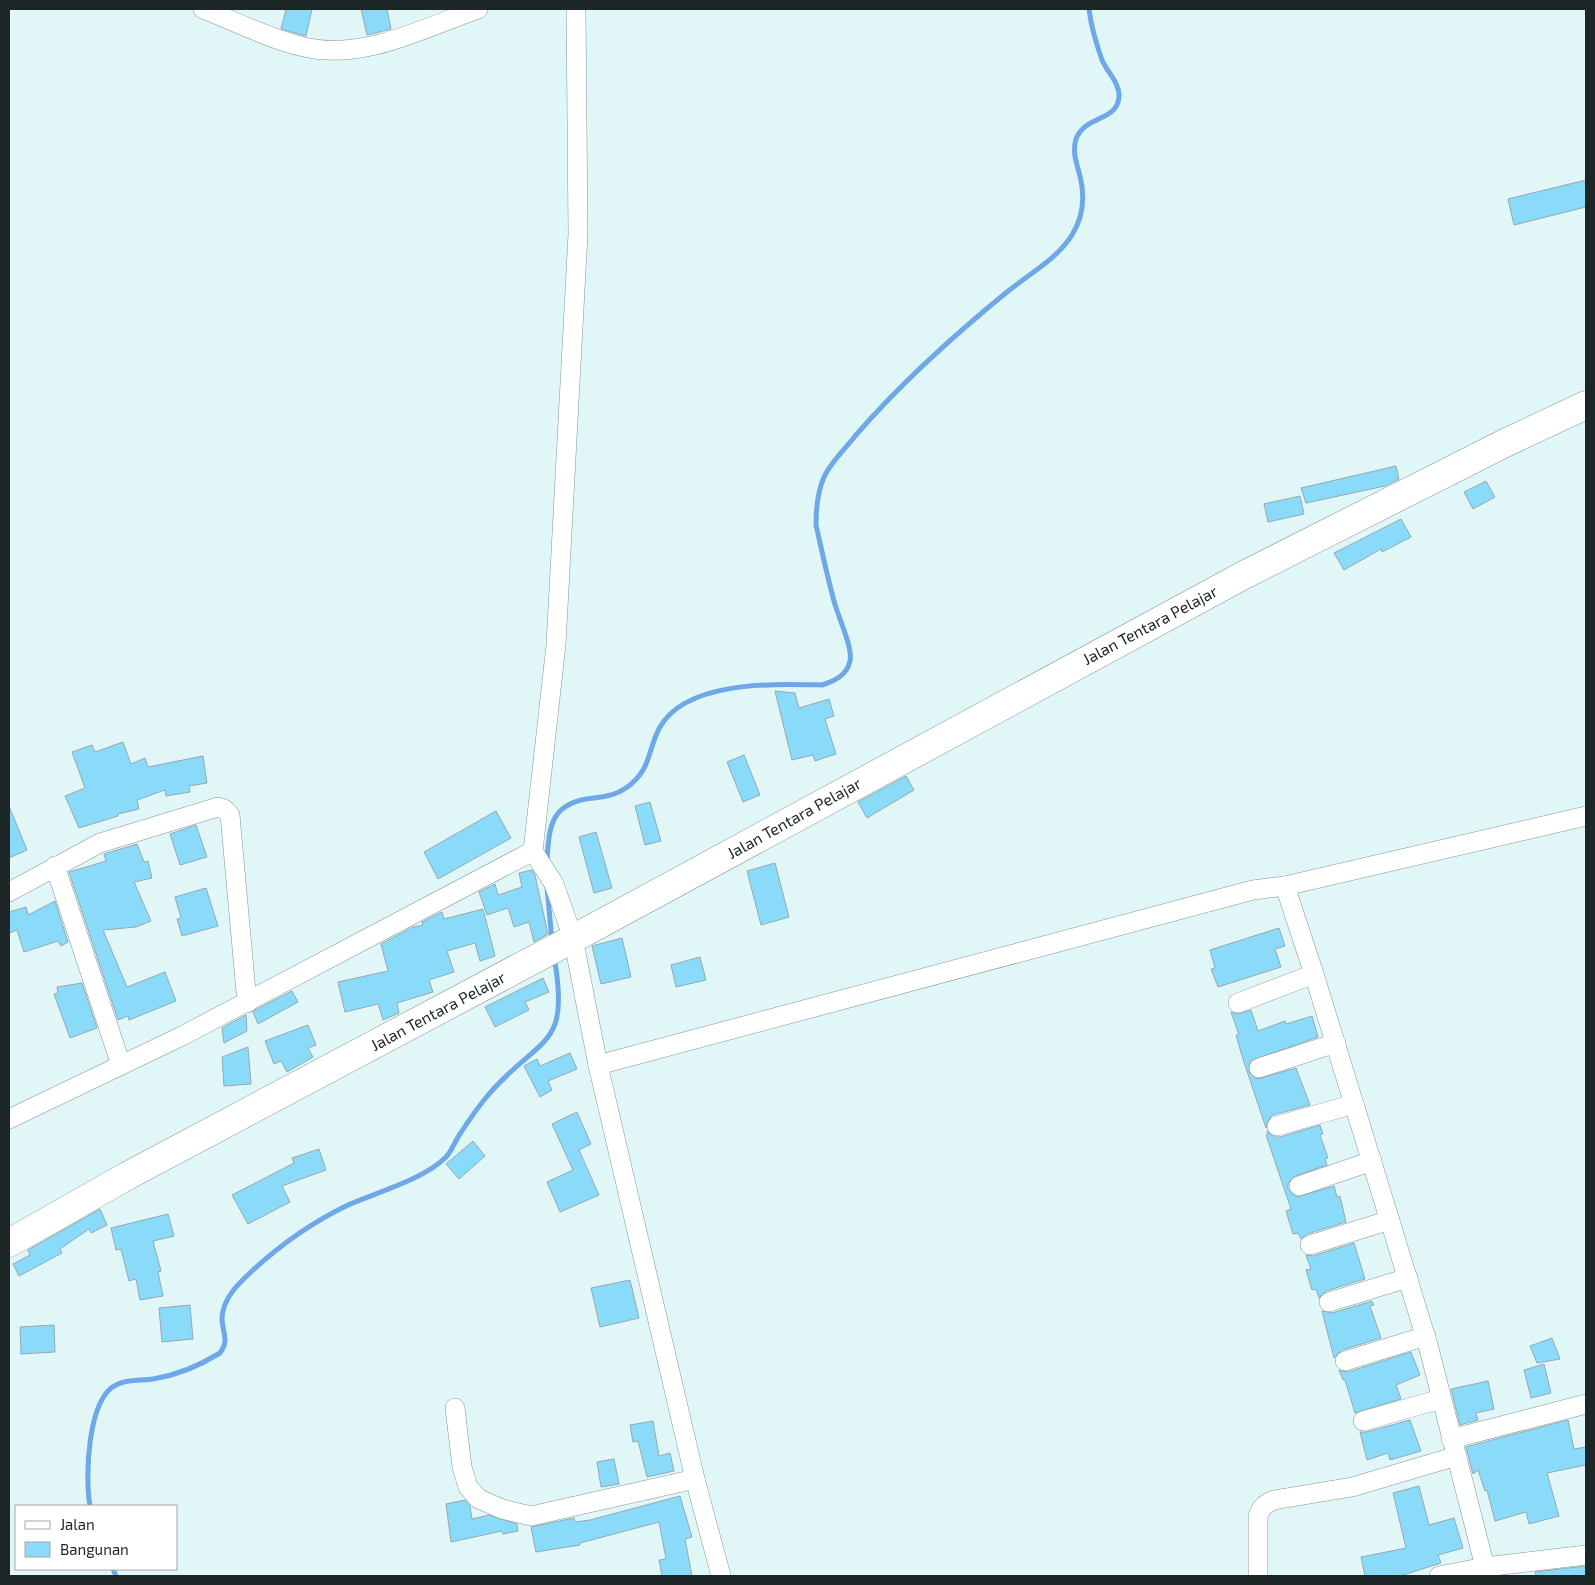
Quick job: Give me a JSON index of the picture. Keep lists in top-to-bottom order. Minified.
{"streets":{"highway":["Jalan Tentara Pelajar"]},"legend":["Jalan","Bangunan"]}
